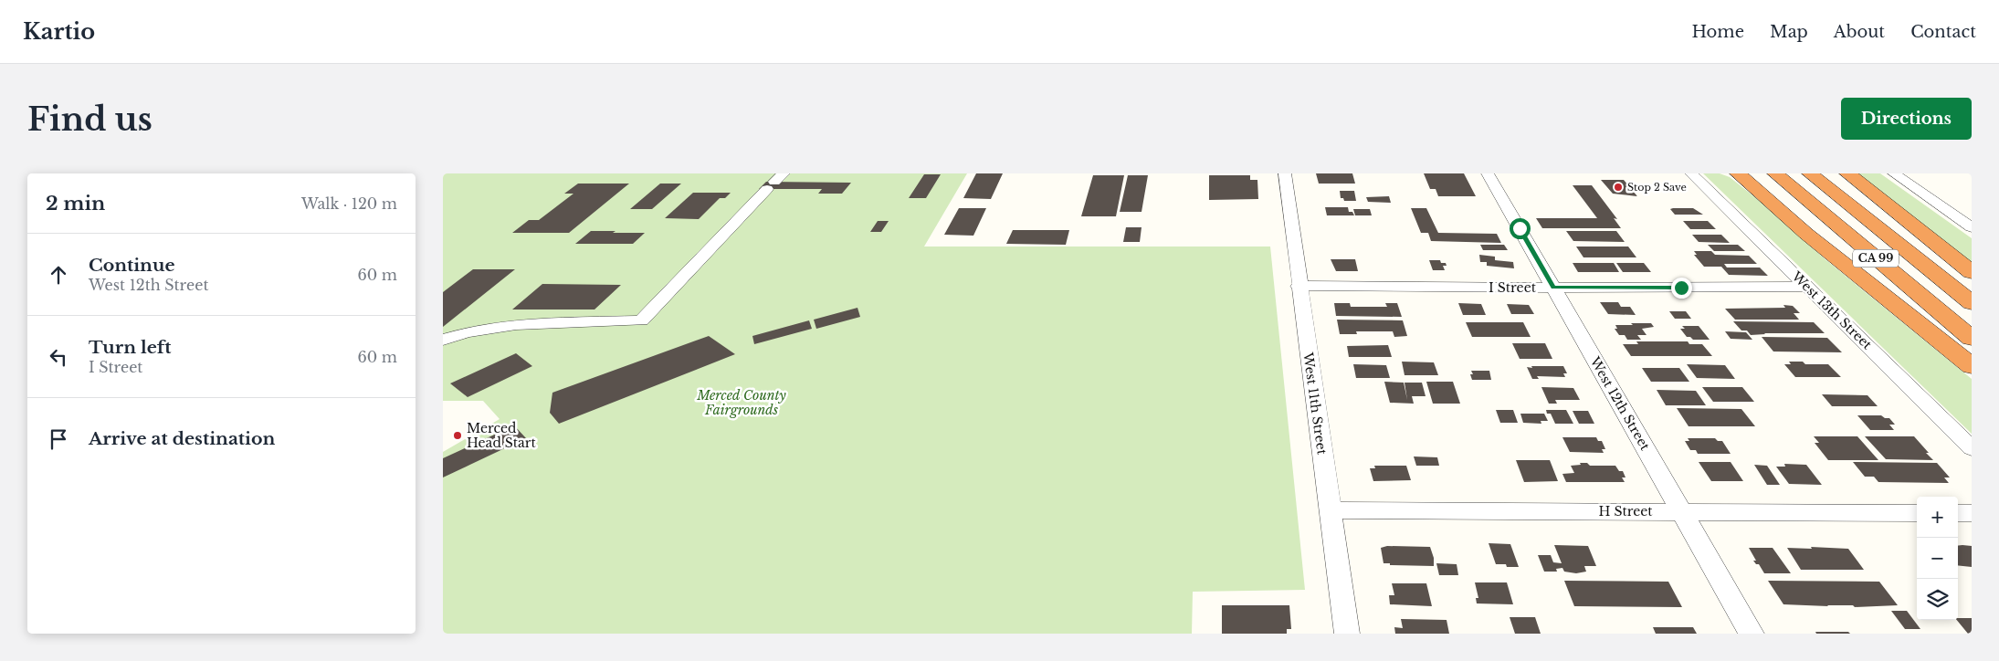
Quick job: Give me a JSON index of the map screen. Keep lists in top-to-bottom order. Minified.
{"streets":{"highway":["CA 99"],"street":["I Street","West 13th Street","West 11th Street","West 12th Street","H Street"]},"crossings":[["I Street","West 13th Street"],["I Street","West 11th Street"],["I Street","West 12th Street"],["West 11th Street","H Street"],["West 12th Street","H Street"]],"parks":["Merced County Fairgrounds"],"places":["Stop 2 Save","Merced Head Start"],"page":{"header":"Kartio","nav":["Home","Map","About","Contact"],"buttons":"Directions","title":"Find us","heading":["2 min","Walk · 120 m"],"list":[["Continue","West 12th Street","60 m"],["Turn left","I Street","60 m"],"Arrive at destination"],"map_buttons":["+","−"]}}
